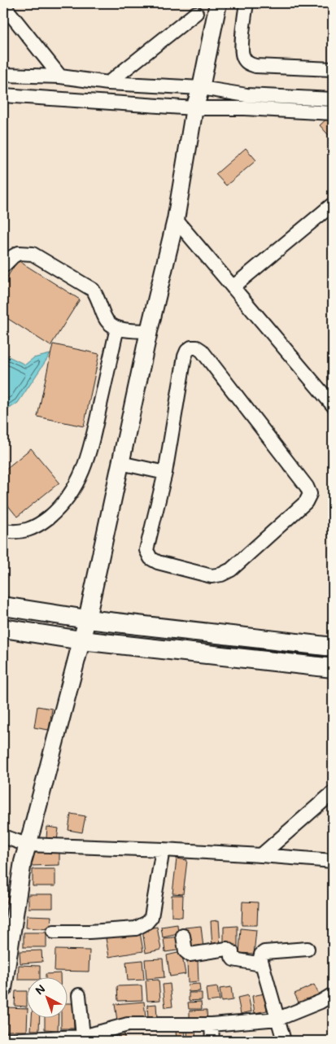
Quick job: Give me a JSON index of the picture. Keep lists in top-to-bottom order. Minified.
{"north":"top left"}
